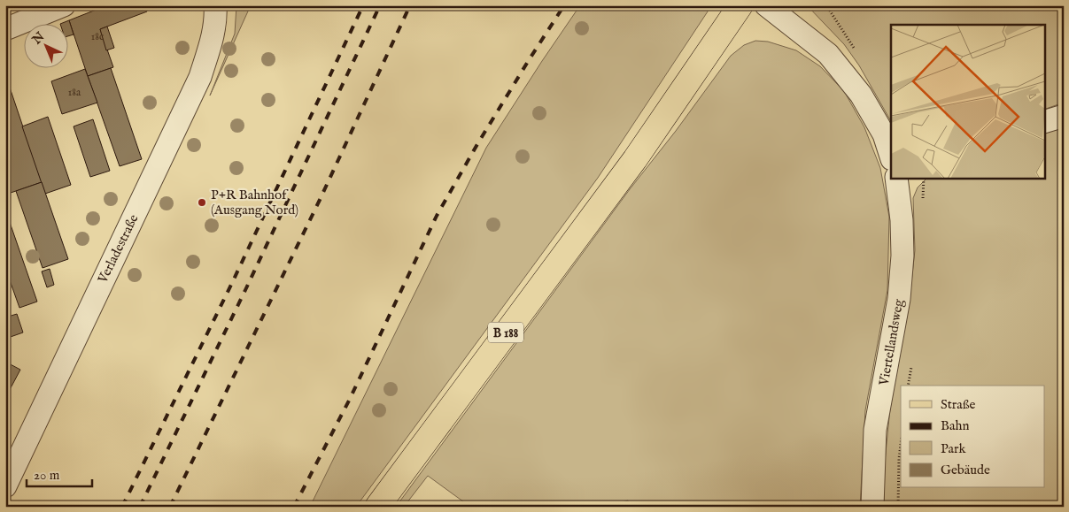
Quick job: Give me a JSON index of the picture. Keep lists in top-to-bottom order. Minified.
{"streets":{"main road":["B 188"],"street":["Verladestraße","Viertellandsweg"]},"places":["P+R Bahnhof (Ausgang Nord)"],"house_numbers":["18c","18a"],"legend":["Straße","Bahn","Park","Gebäude"],"scale_bar":"20 m","north":"top left"}
